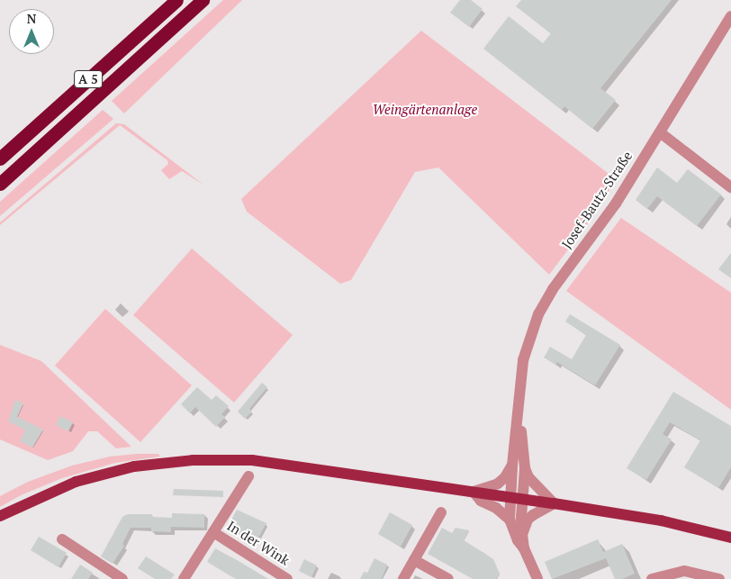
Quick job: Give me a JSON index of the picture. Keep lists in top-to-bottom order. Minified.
{"streets":{"highway":["A 5"],"street":["Josef-Bautz-Straße","In der Wink"]},"parks":["Weingärtenanlage"],"north":"top"}
